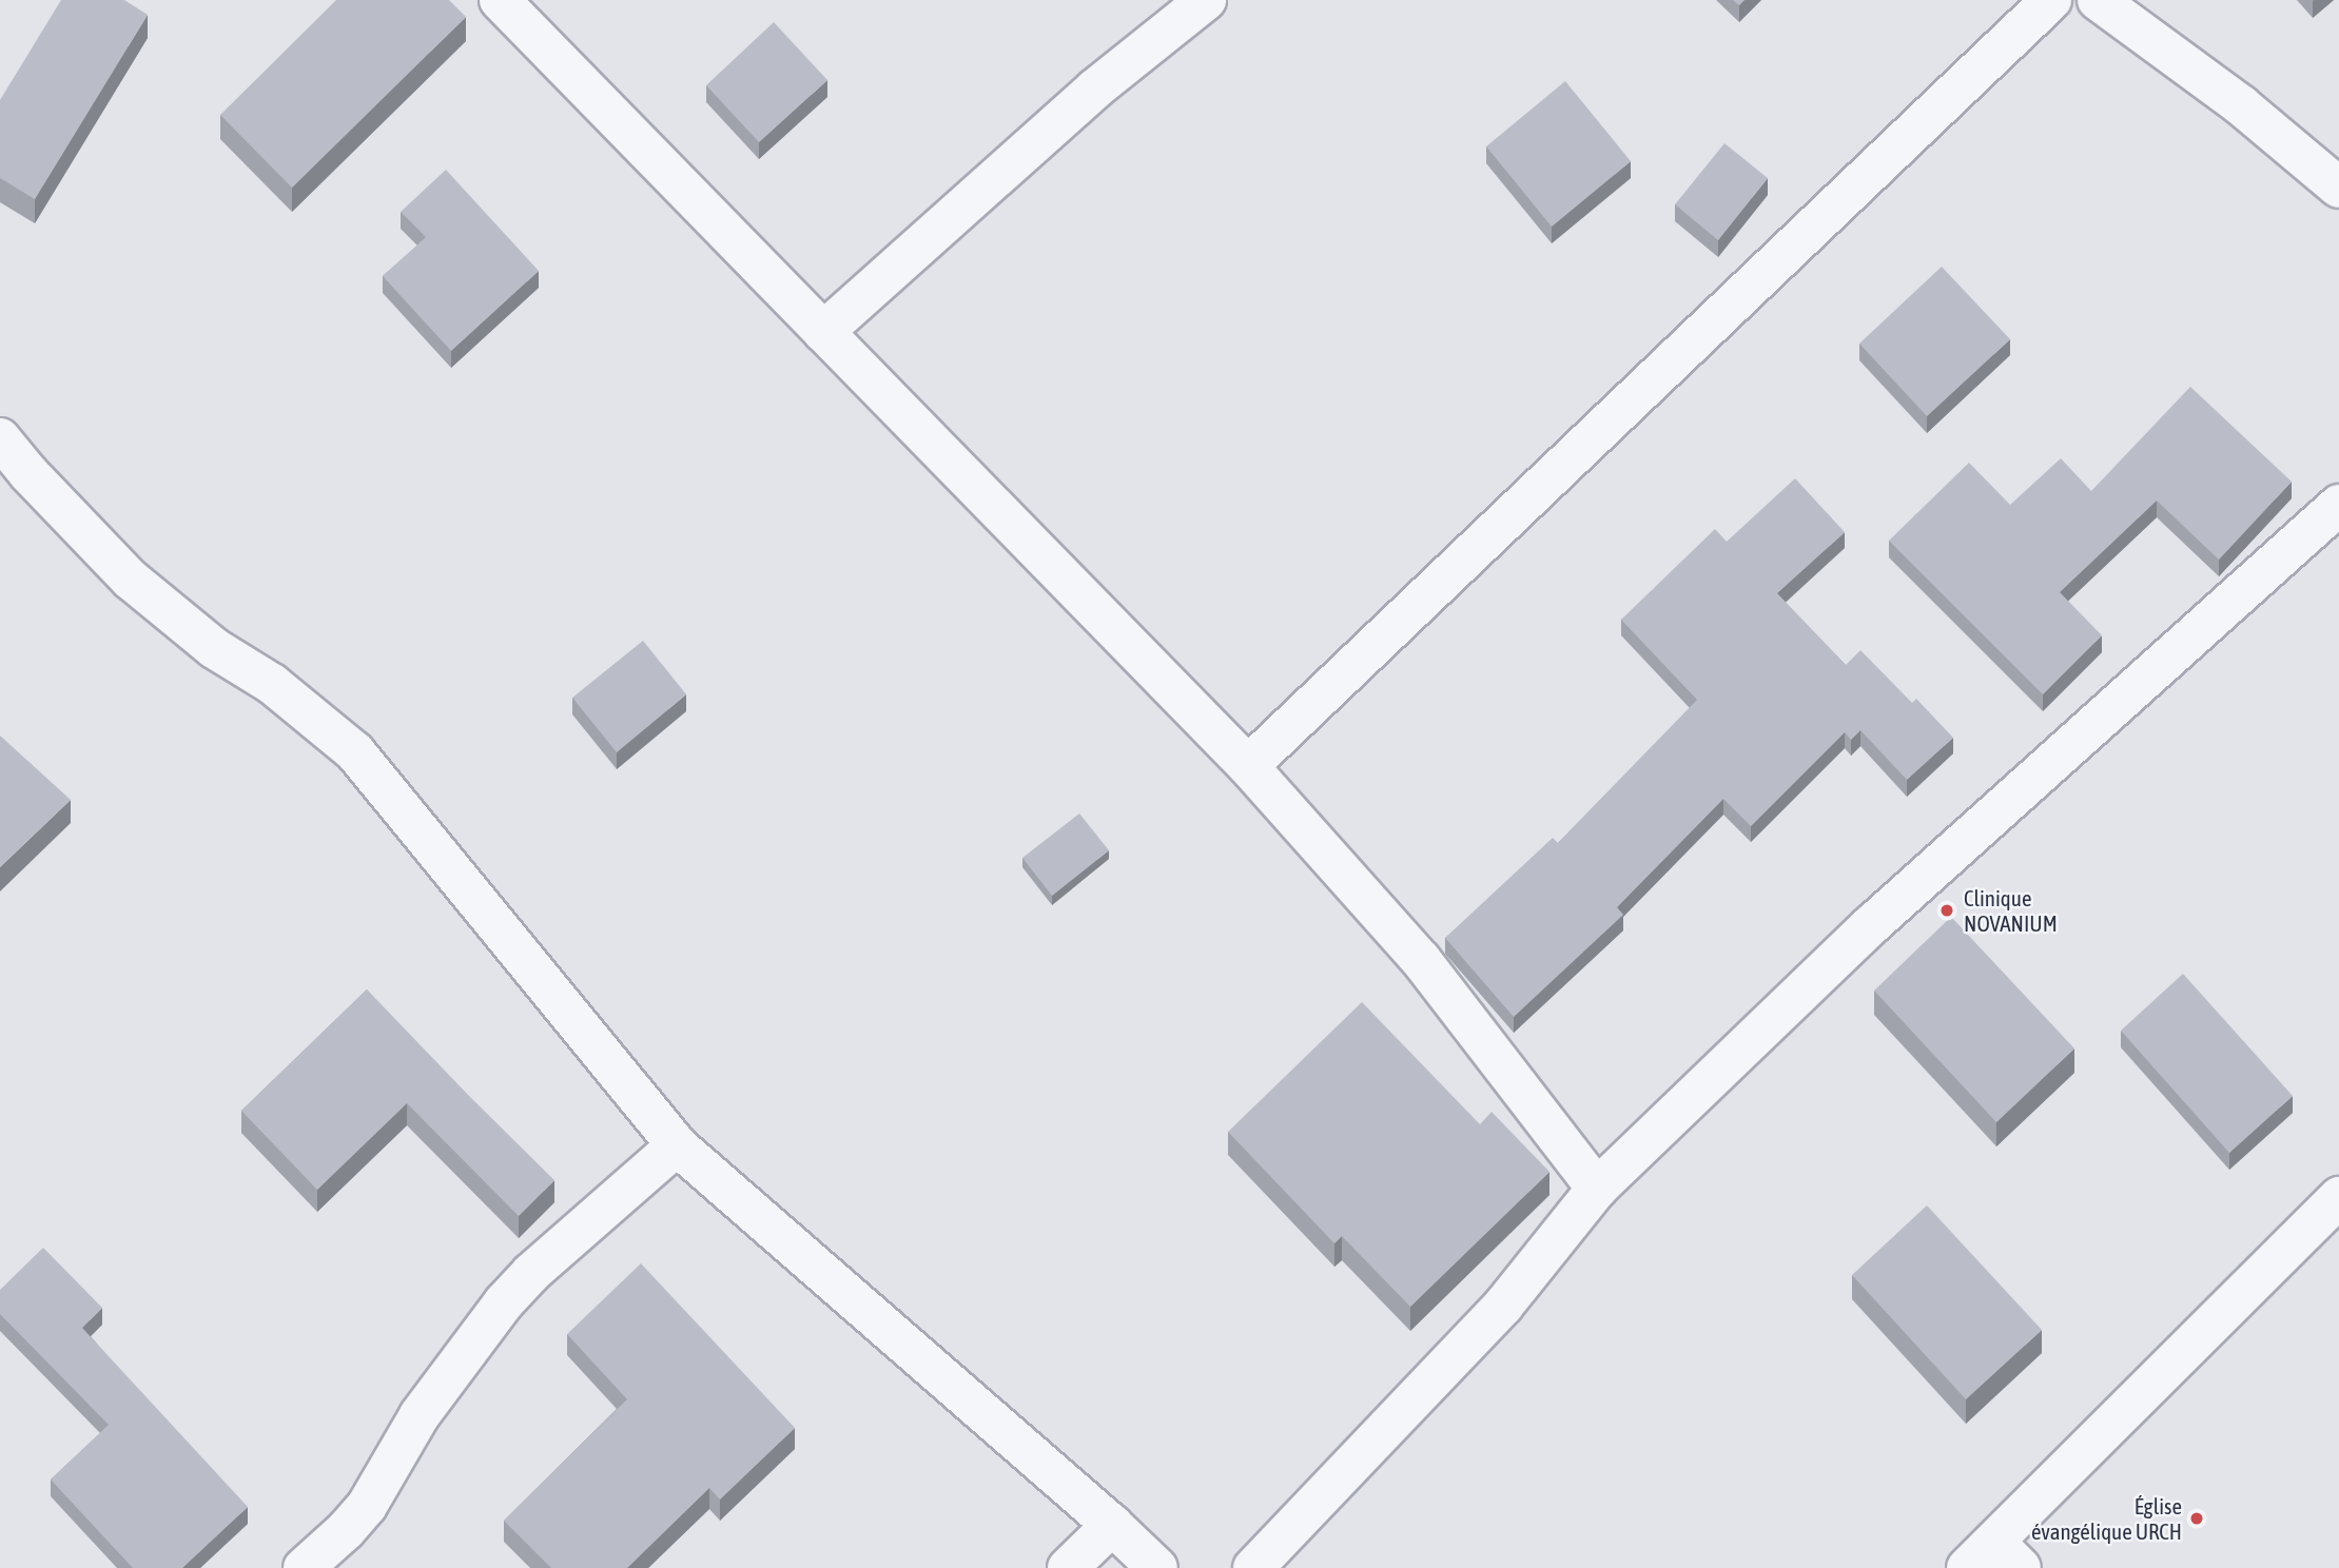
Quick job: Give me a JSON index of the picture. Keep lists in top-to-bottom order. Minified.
{"places":["Clinique NOVANIUM","Église évangélique URCH"]}
